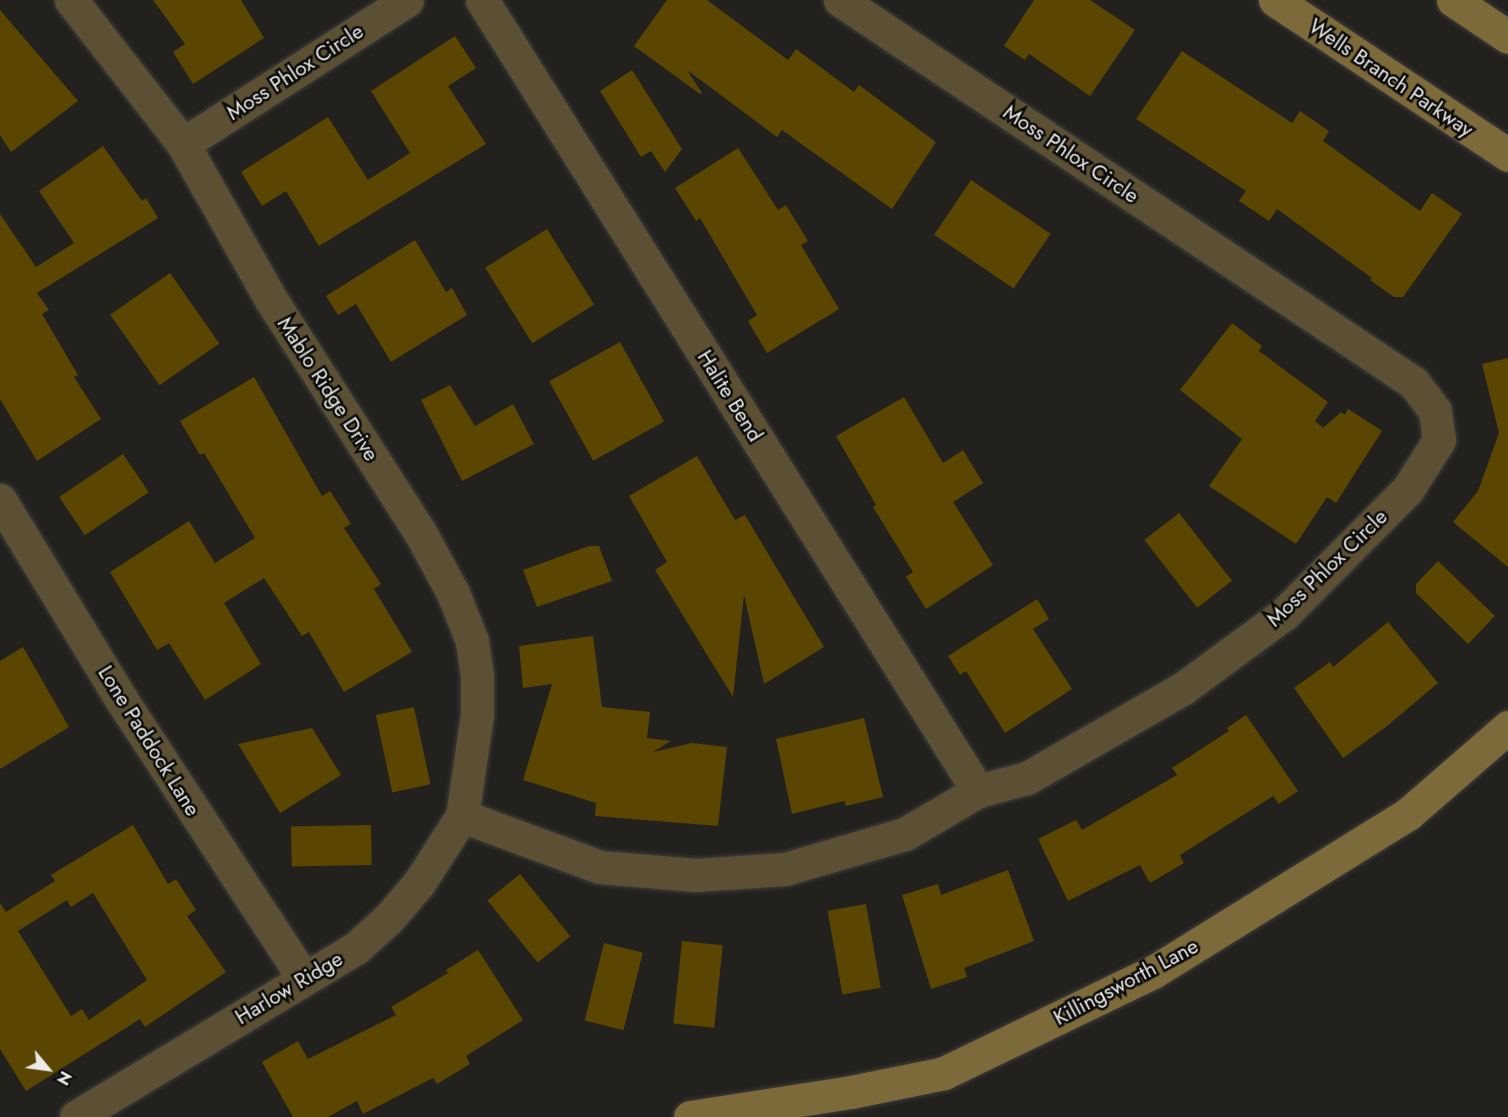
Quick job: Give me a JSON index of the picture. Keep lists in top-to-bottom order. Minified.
{"streets":{"street":["Moss Phlox Circle","Wells Branch Parkway","Mablo Ridge Drive","Halite Bend","Lone Paddock Lane","Killingsworth Lane","Harlow Ridge"]},"crossings":[["Moss Phlox Circle","Mablo Ridge Drive"],["Moss Phlox Circle","Halite Bend"],["Moss Phlox Circle","Harlow Ridge"],["Mablo Ridge Drive","Harlow Ridge"],["Lone Paddock Lane","Harlow Ridge"]],"north":"bottom right"}
